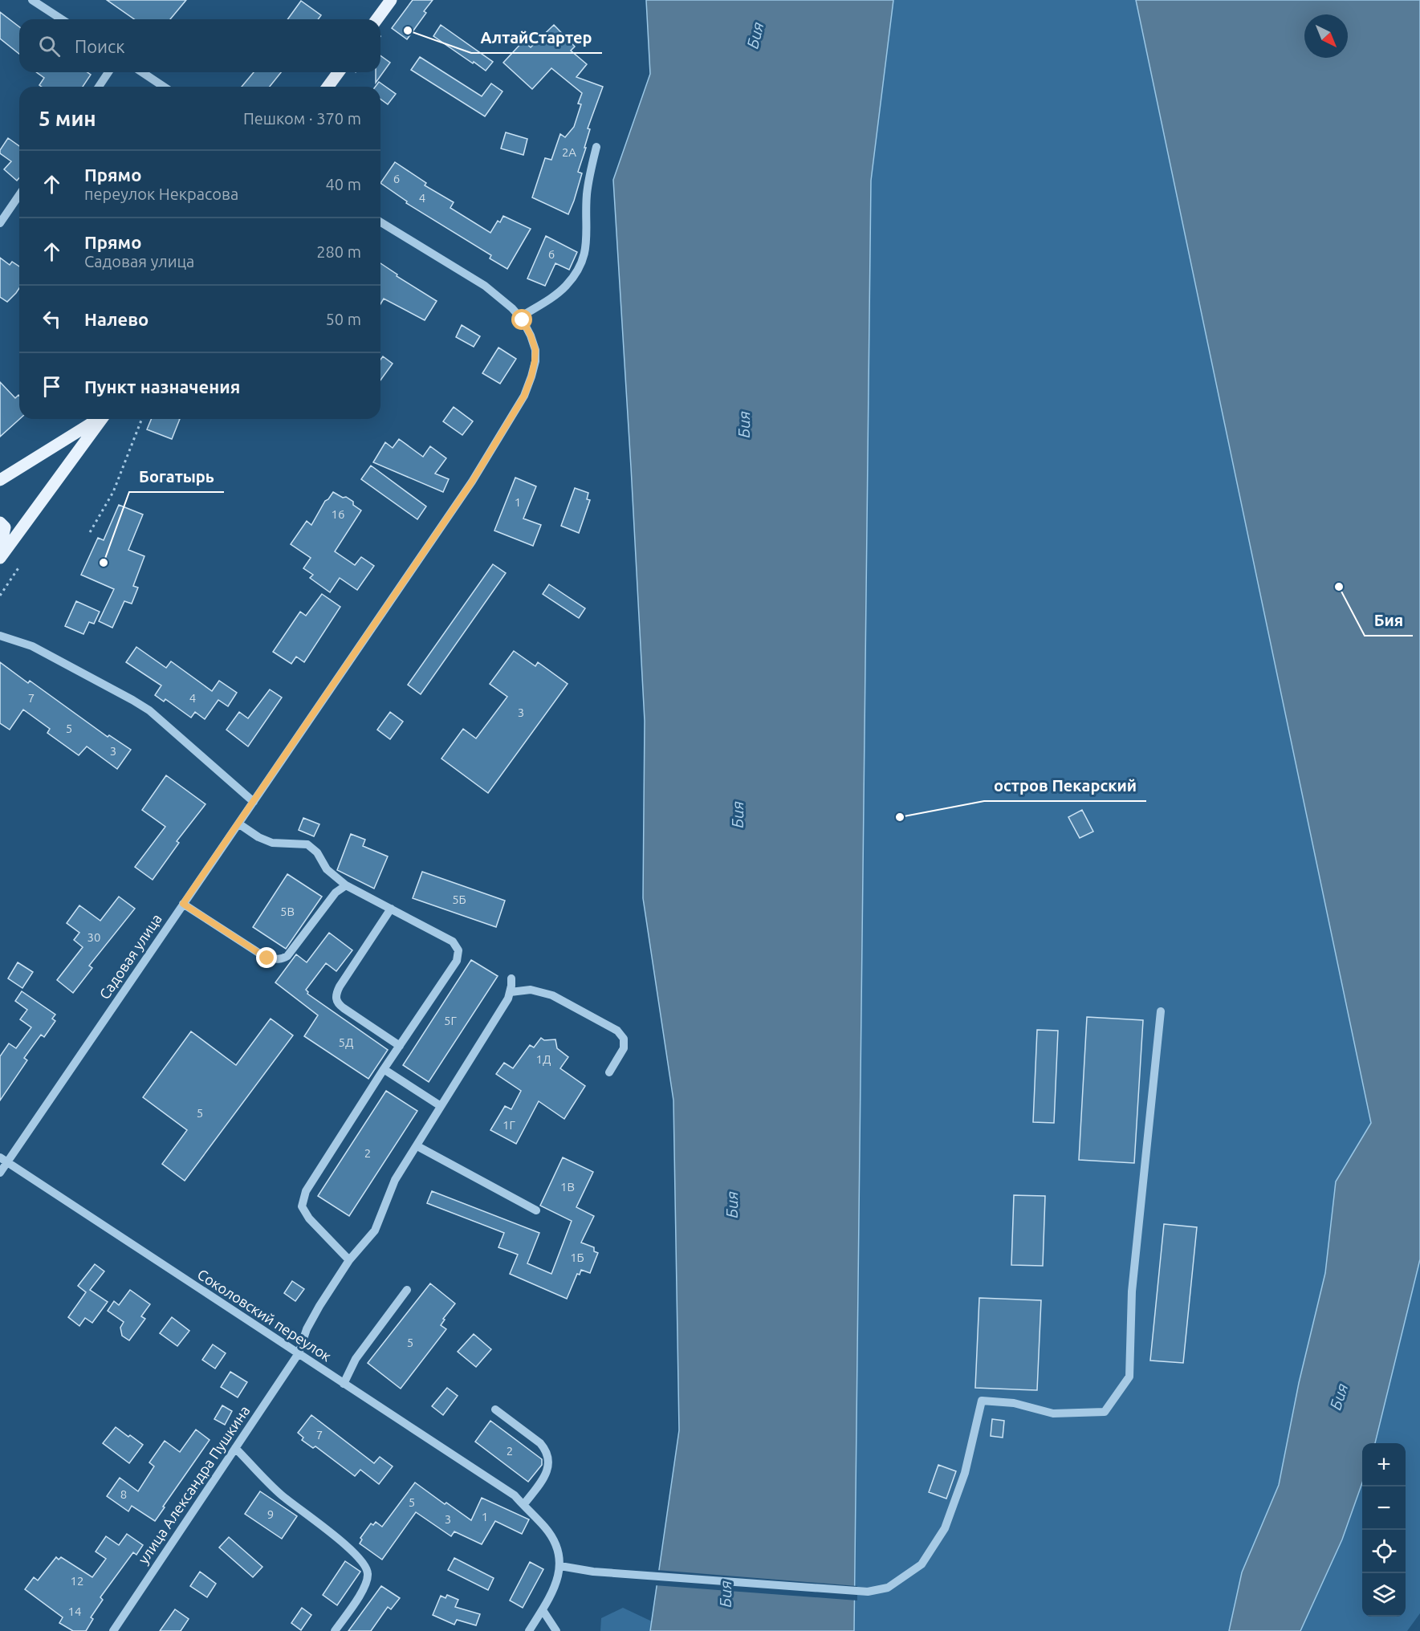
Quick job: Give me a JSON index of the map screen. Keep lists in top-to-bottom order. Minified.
{"streets":{"street":["Садовая улица","Соколовский переулок","улица Александра Пушкина"]},"crossings":[["Садовая улица","Соколовский переулок"],["Соколовский переулок","улица Александра Пушкина"]],"water":["Бия"],"places":["АлтайСтартер","Богатырь","Бия","остров Пекарский"],"house_numbers":["2А","6","4","6","1","16","7","4","3","5","3","5Б","5В","30","5Г","5Д","1Д","5","1Г","2","1В","1Б","5","7","2","8","5","9","1","3","12","14"],"north":"bottom right","page":{"search":"Поиск","heading":["5 мин","Пешком · 370 m"],"list":[["Прямо","переулок Некрасова","40 m"],["Прямо","Садовая улица","280 m"],["Налево","50 m"],"Пункт назначения"],"map_buttons":["+","−"]}}
